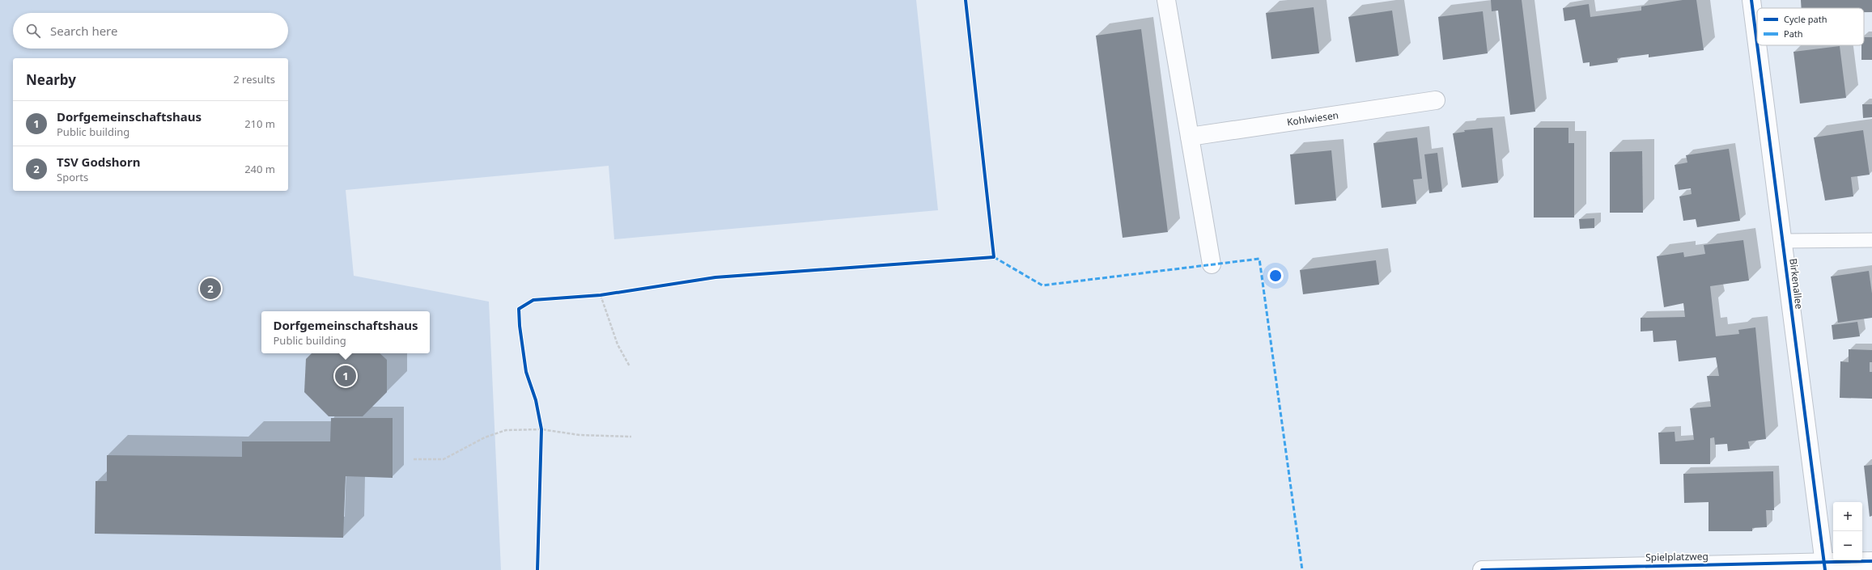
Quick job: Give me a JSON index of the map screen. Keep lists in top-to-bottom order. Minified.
{"streets":{"street":["Kohlwiesen","Birkenallee","Spielplatzweg"]},"crossings":[["Birkenallee","Spielplatzweg"]],"legend":["Cycle path","Path"],"page":{"search":"Search here","heading":["Nearby","2 results"],"list":[{"mark":"1","name":"Dorfgemeinschaftshaus","note":"Public building","value":"210 m"},{"mark":"2","name":"TSV Godshorn","note":"Sports","value":"240 m"}],"pins":["2","1"],"popup":["Dorfgemeinschaftshaus","Public building"],"map_buttons":["+","−"]}}
